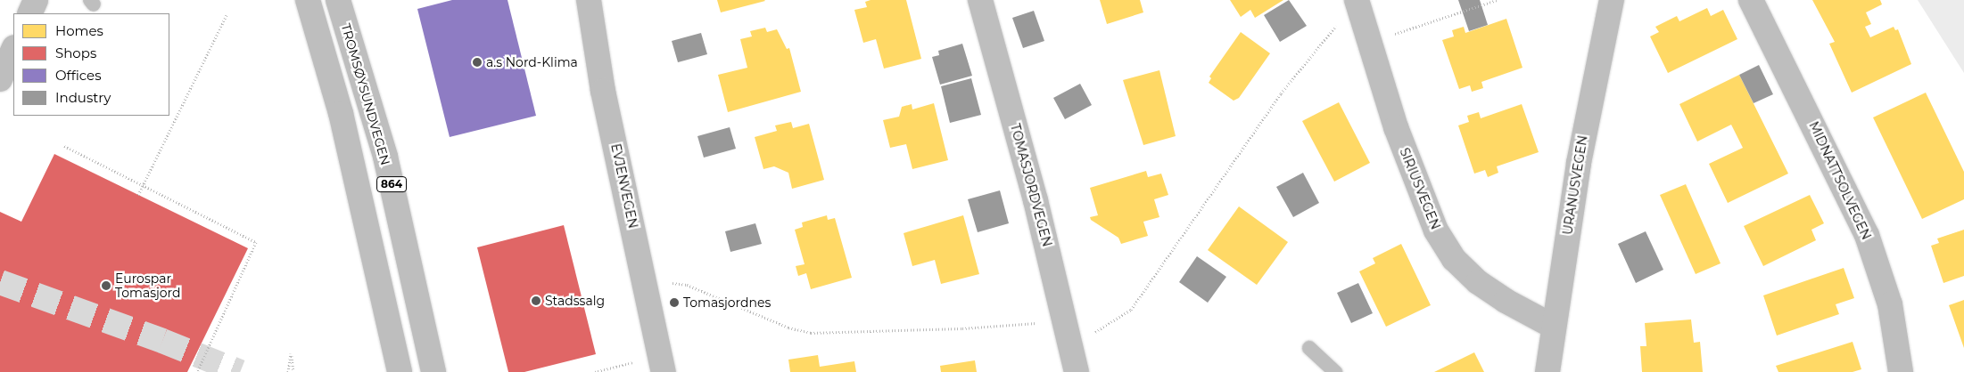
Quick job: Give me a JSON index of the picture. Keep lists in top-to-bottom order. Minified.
{"streets":{"street":["TROMSØYSUNDVEGEN","MIDNATTSOLVEGEN","864","TOMASJORDVEGEN","URANUSVEGEN","EVJENVEGEN","SIRIUSVEGEN"]},"crossings":[["URANUSVEGEN","SIRIUSVEGEN"]],"places":["a.s Nord-Klima","Eurospar Tomasjord","Stadssalg","Tomasjordnes"],"legend":["Homes","Shops","Offices","Industry"]}
